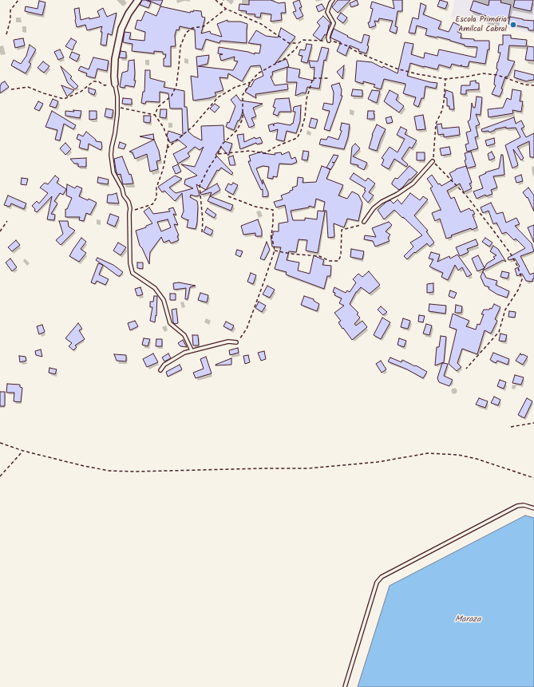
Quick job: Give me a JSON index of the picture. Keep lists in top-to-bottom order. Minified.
{"water":["Maraza"],"places":["Escola Primária Amilcal Cabral"]}
